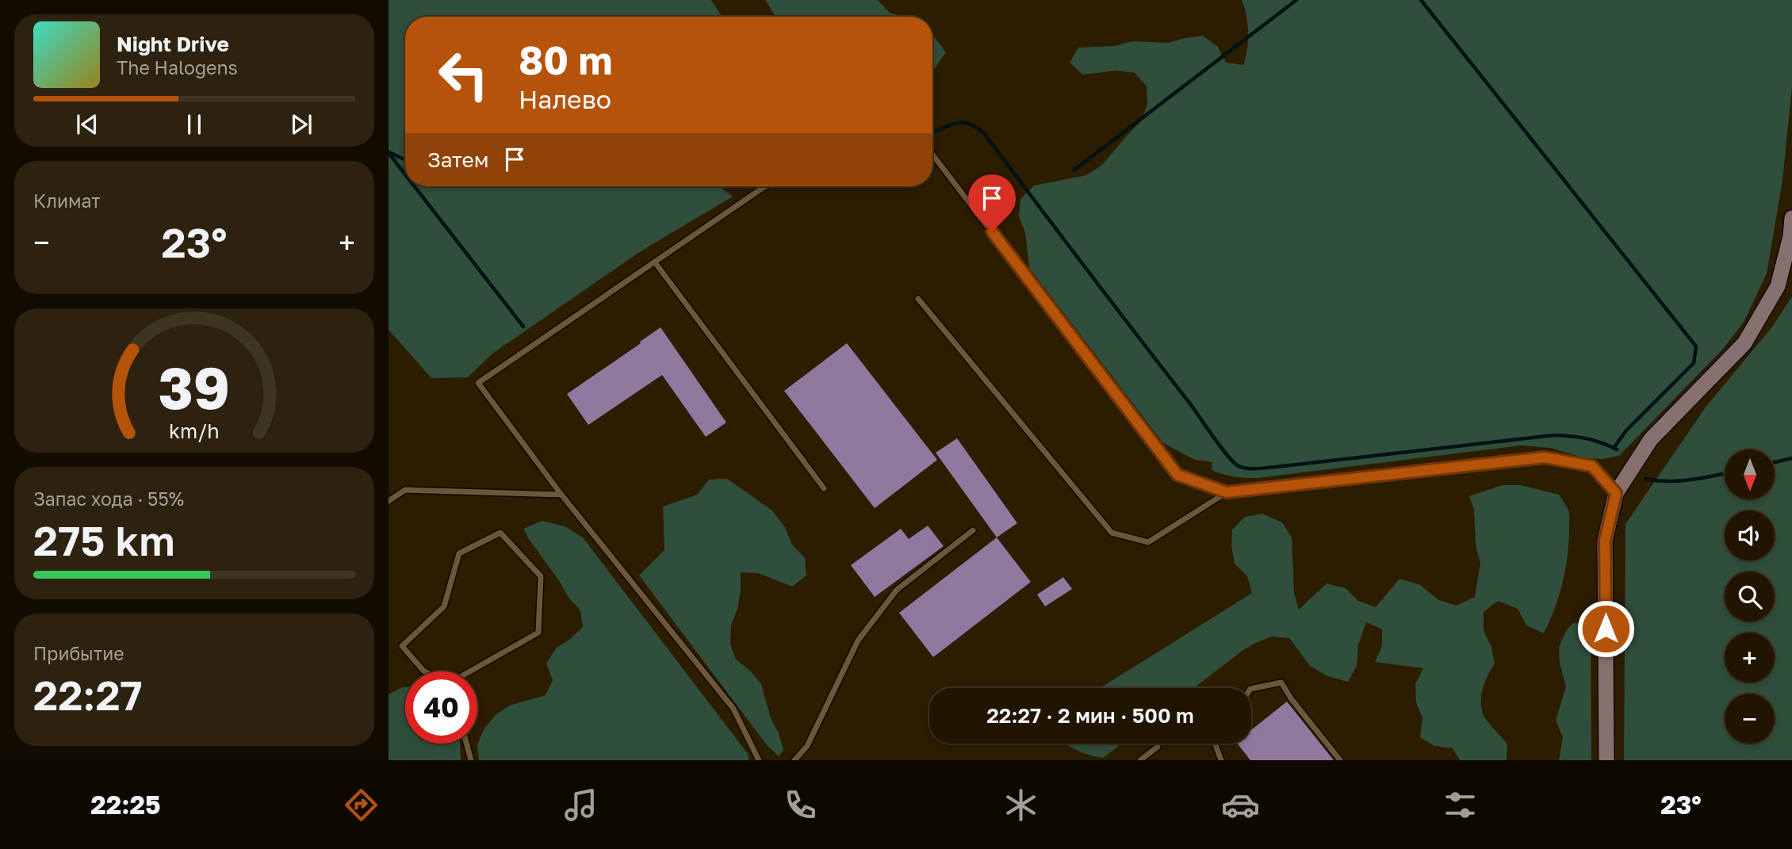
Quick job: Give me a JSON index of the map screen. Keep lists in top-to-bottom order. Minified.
{"north":"bottom","page":{"turn":["80 m","Налево"],"song":["Night Drive","The Halogens"],"then":"Затем","tile":["Климат",["Запас хода · 55%","275 km"],["Прибытие","22:27"]],"heat":["−","23°","+"],"map_buttons":["+","−"],"limit":"40","trip":"22:27 · 2 мин · 500 m","tabs":["22:25","23°"],"gauge":["39","km/h"]}}
